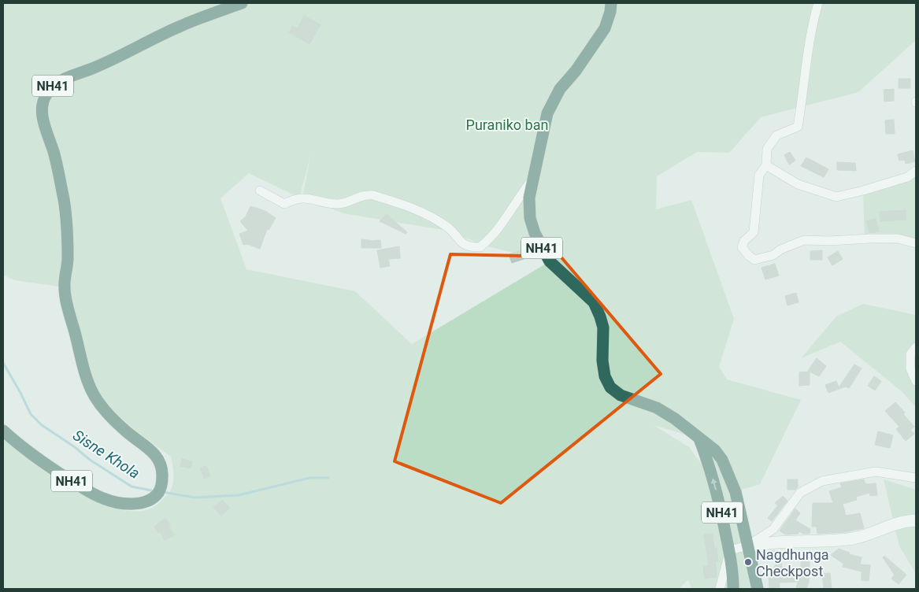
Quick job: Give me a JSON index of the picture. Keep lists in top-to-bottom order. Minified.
{"streets":{"highway":["NH41"]},"water":["Sisne Khola"],"parks":["Puraniko ban"],"places":["Nagdhunga Checkpost"]}
